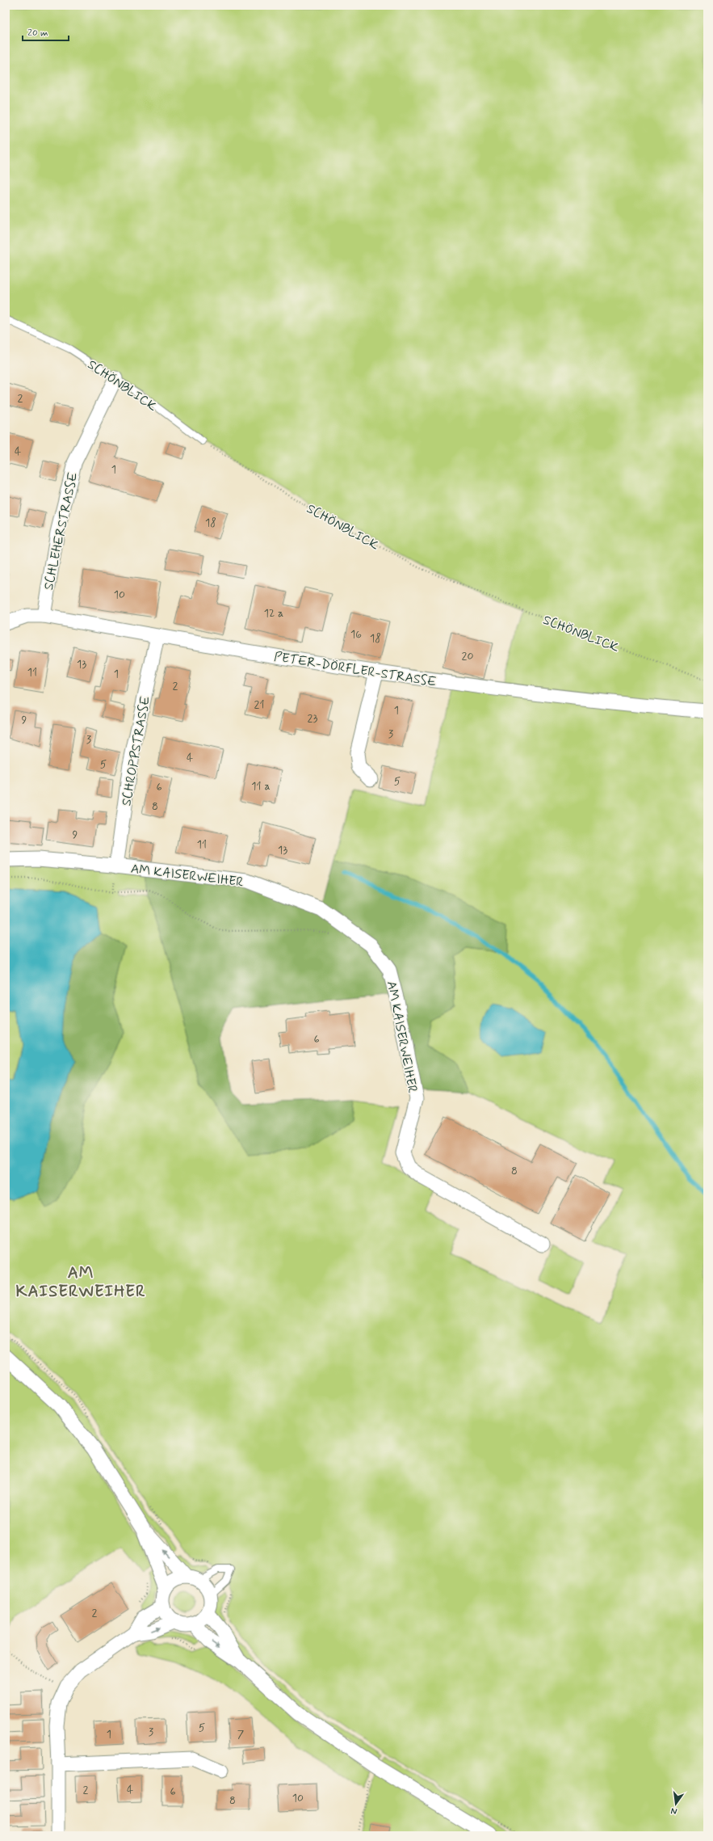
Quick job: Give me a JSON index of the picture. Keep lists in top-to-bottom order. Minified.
{"streets":{"street":["SCHLEHERSTRASSE","PETER-DÖRFLER-STRASSE","SCHROPPSTRASSE","AM KAISERWEIHER"],"lane":["SCHÖNBLICK"]},"crossings":[["SCHÖNBLICK","SCHLEHERSTRASSE"],["SCHLEHERSTRASSE","PETER-DÖRFLER-STRASSE"],["PETER-DÖRFLER-STRASSE","SCHROPPSTRASSE"],["SCHROPPSTRASSE","AM KAISERWEIHER"]],"districts":["AM KAISERWEIHER"],"house_numbers":["2","4","1","18","10","12 a","16","18","20","13","11","1","2","21","1","23","9","3","3","4","5","5","11 a","6","8","9","11","13","6","8","2","5","3","1","7","2","4","6","10","8"],"scale_bar":"20 m","north":"bottom"}
